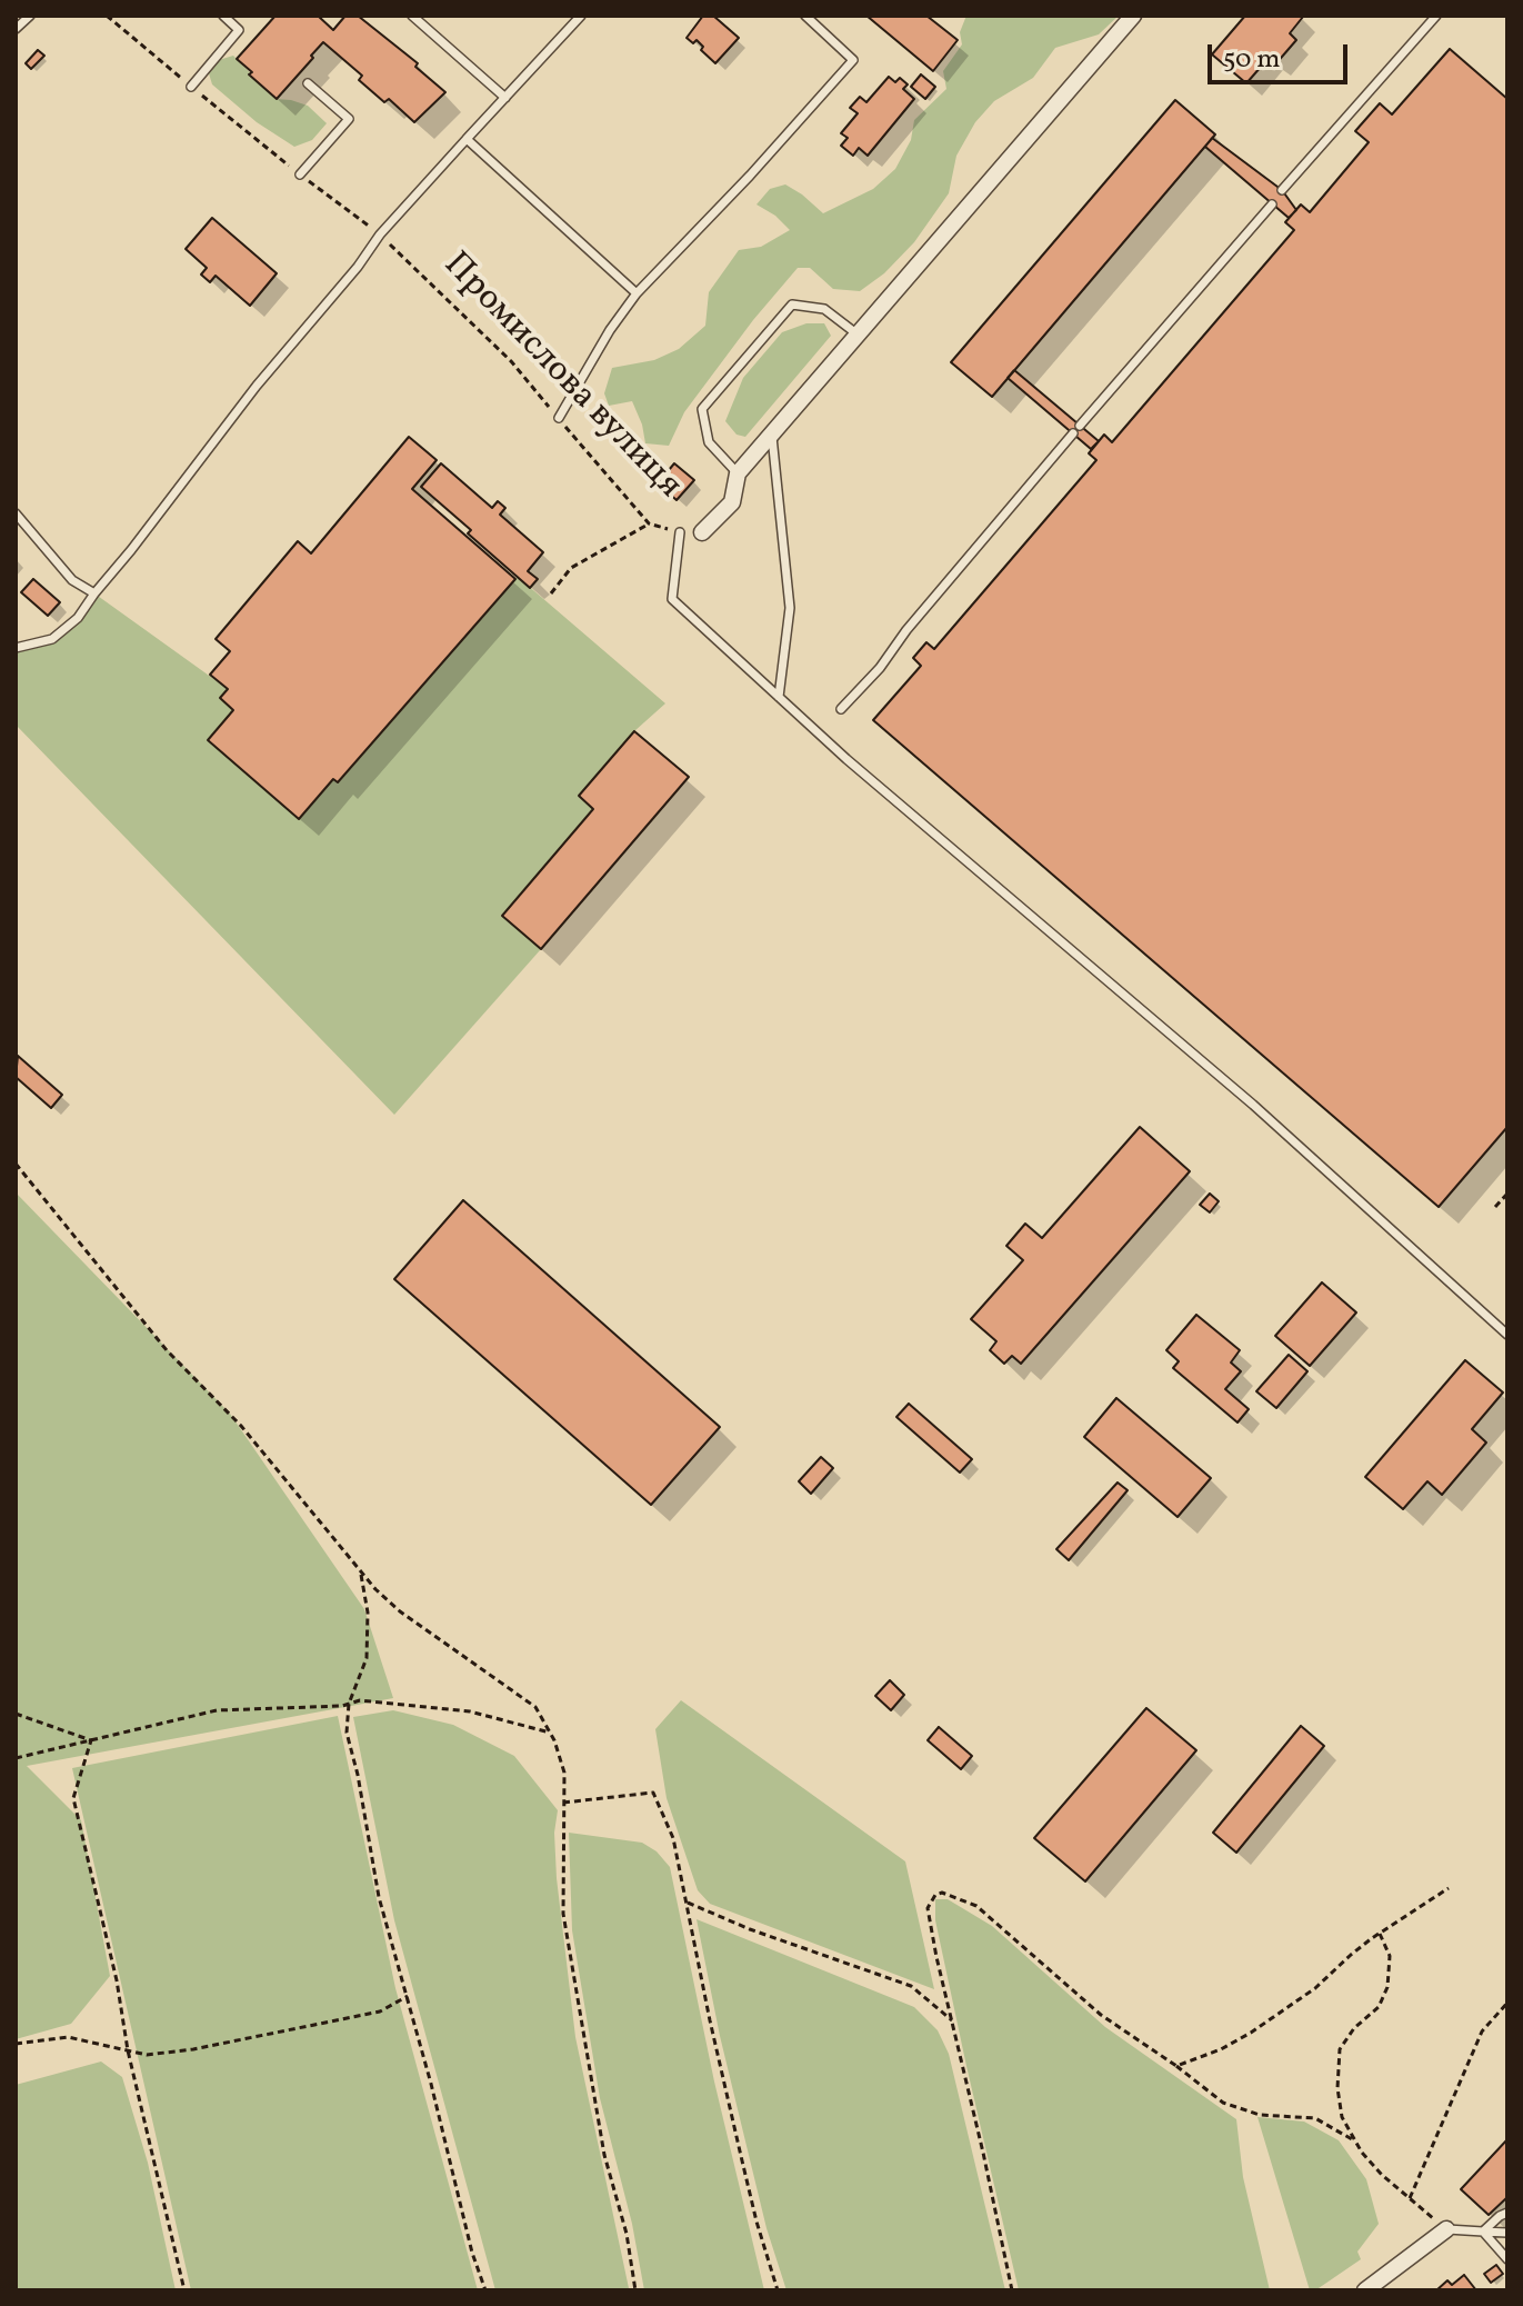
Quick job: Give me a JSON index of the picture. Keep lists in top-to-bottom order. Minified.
{"streets":{"street":["Промислова вулиця"]},"scale_bar":"50 m"}
